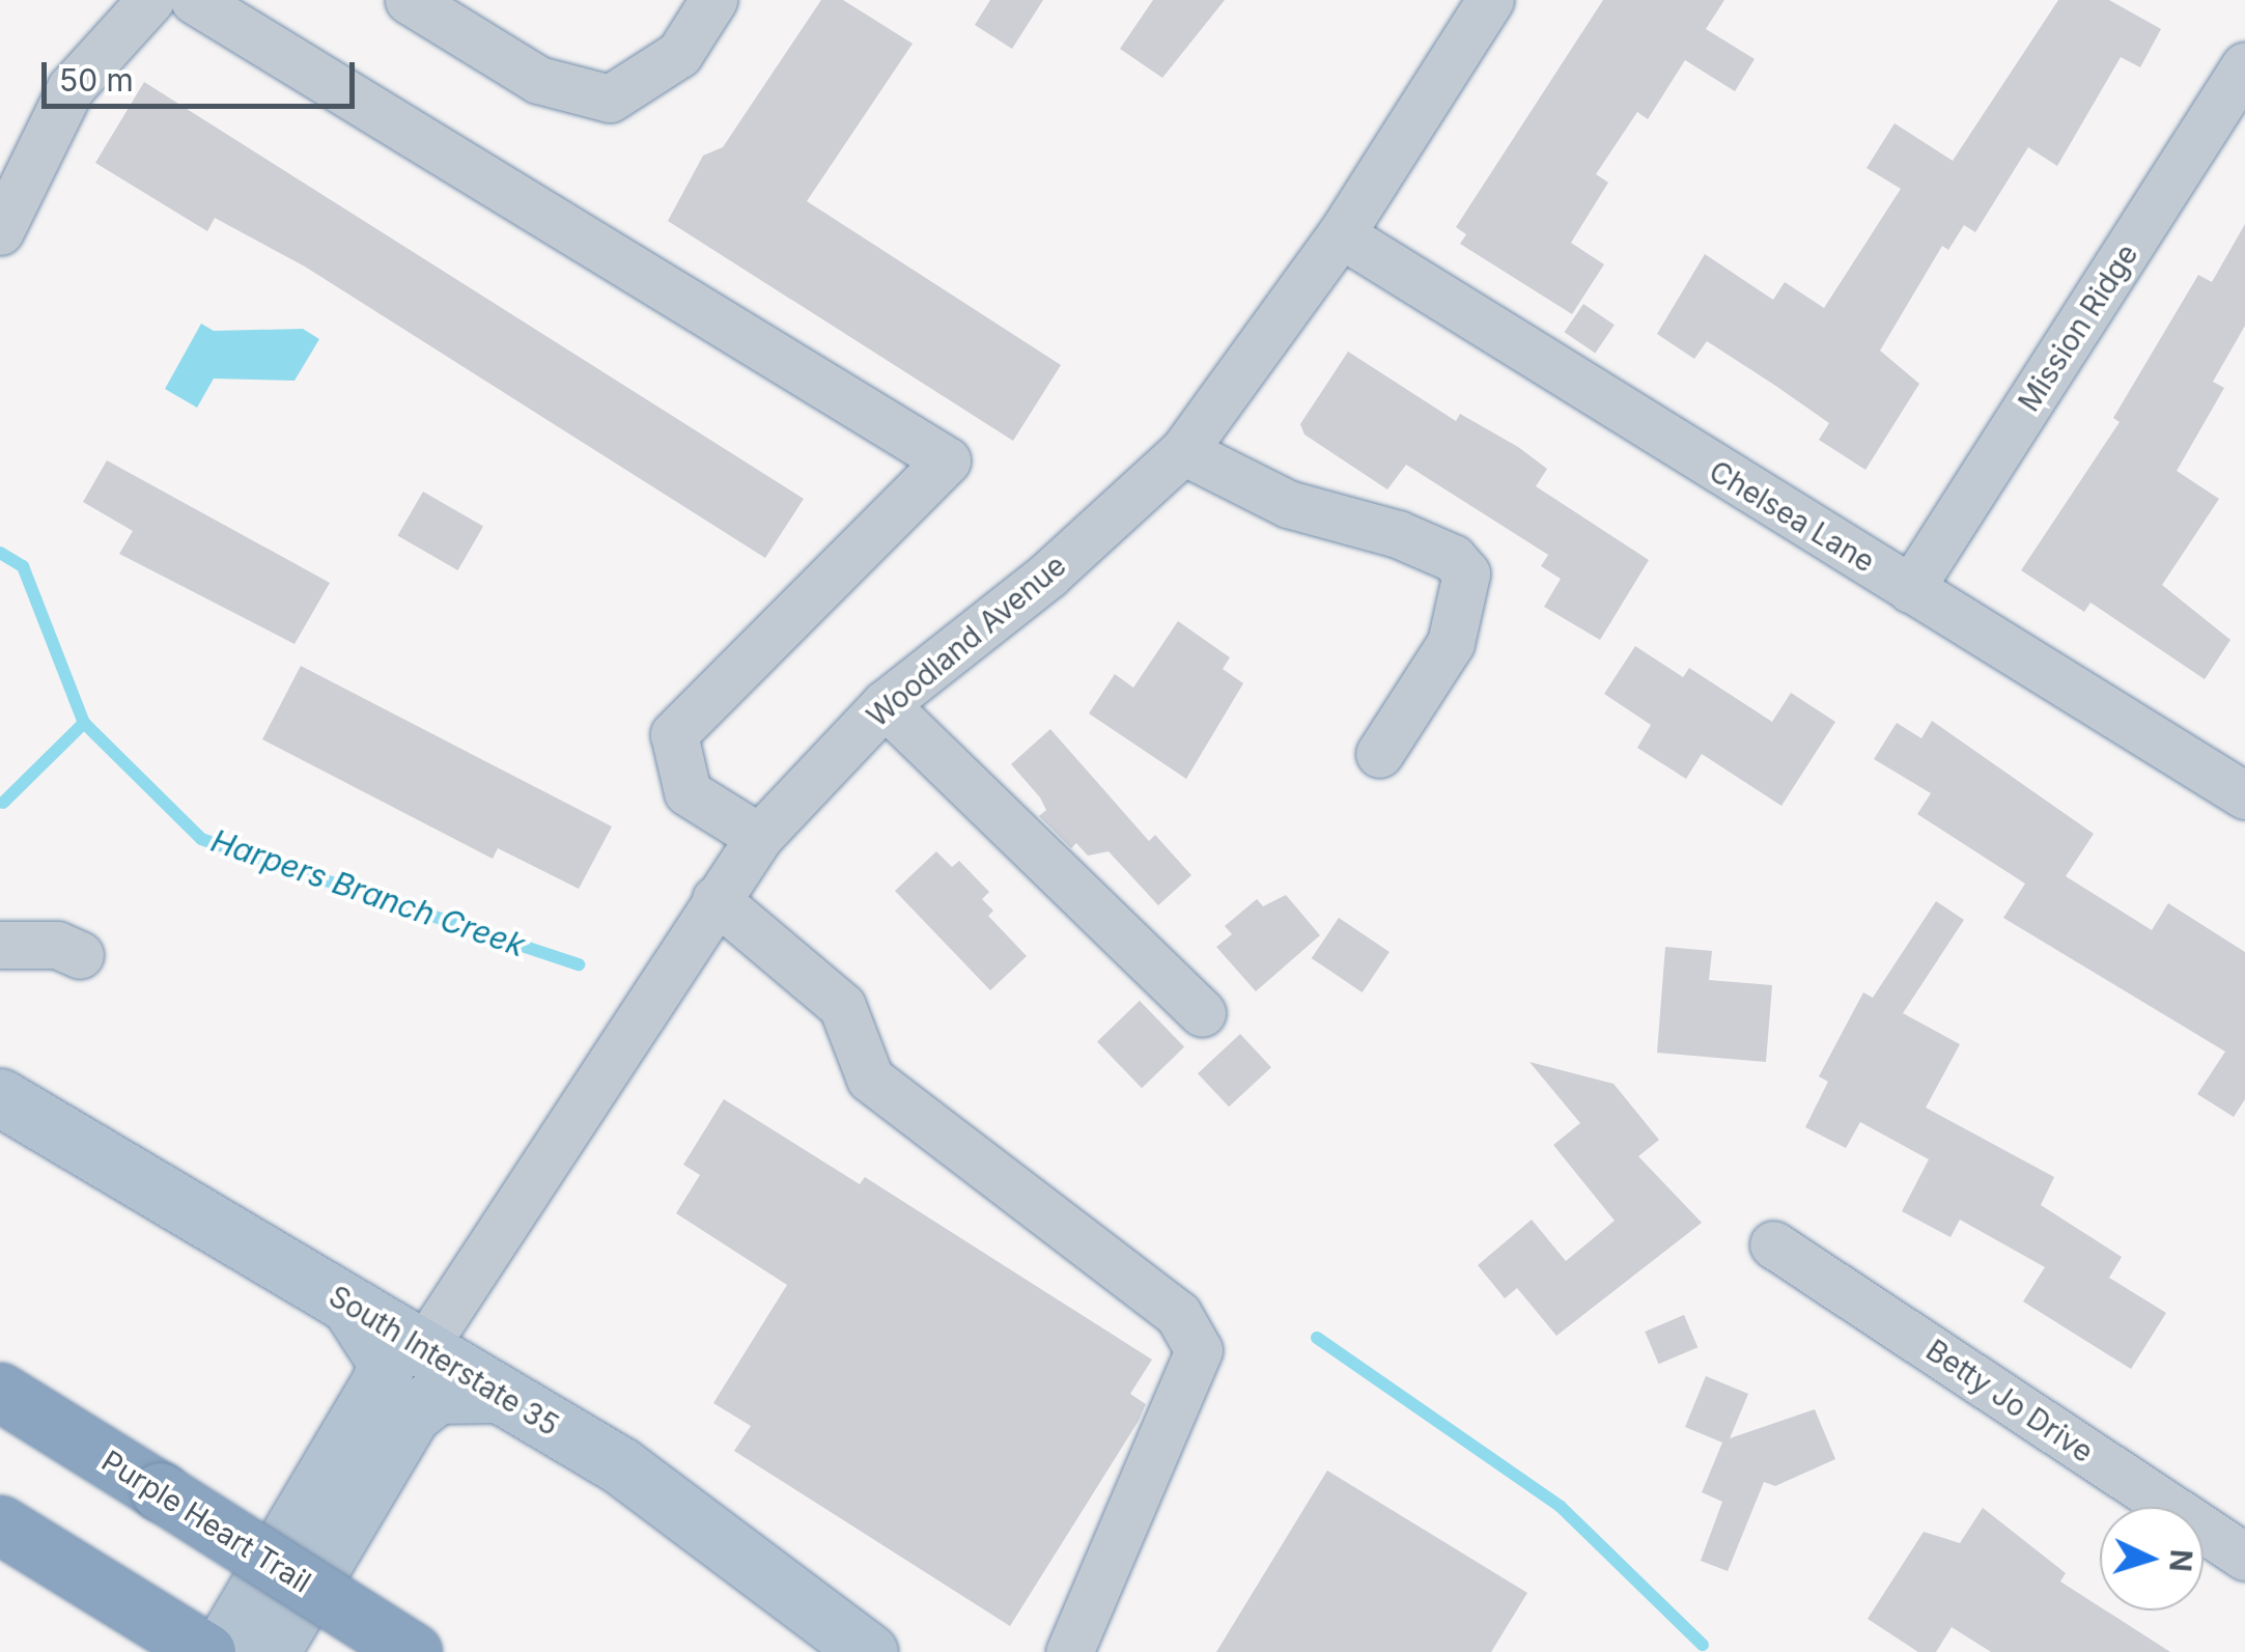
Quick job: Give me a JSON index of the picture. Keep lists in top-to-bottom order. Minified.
{"streets":{"highway":["Purple Heart Trail"],"main road":["South Interstate 35"],"street":["Mission Ridge","Chelsea Lane","Woodland Avenue","Betty Jo Drive"]},"crossings":[["Mission Ridge","Chelsea Lane"],["Chelsea Lane","Woodland Avenue"],["Woodland Avenue","South Interstate 35"]],"water":["Harpers Branch Creek"],"scale_bar":"50 m","north":"right"}
